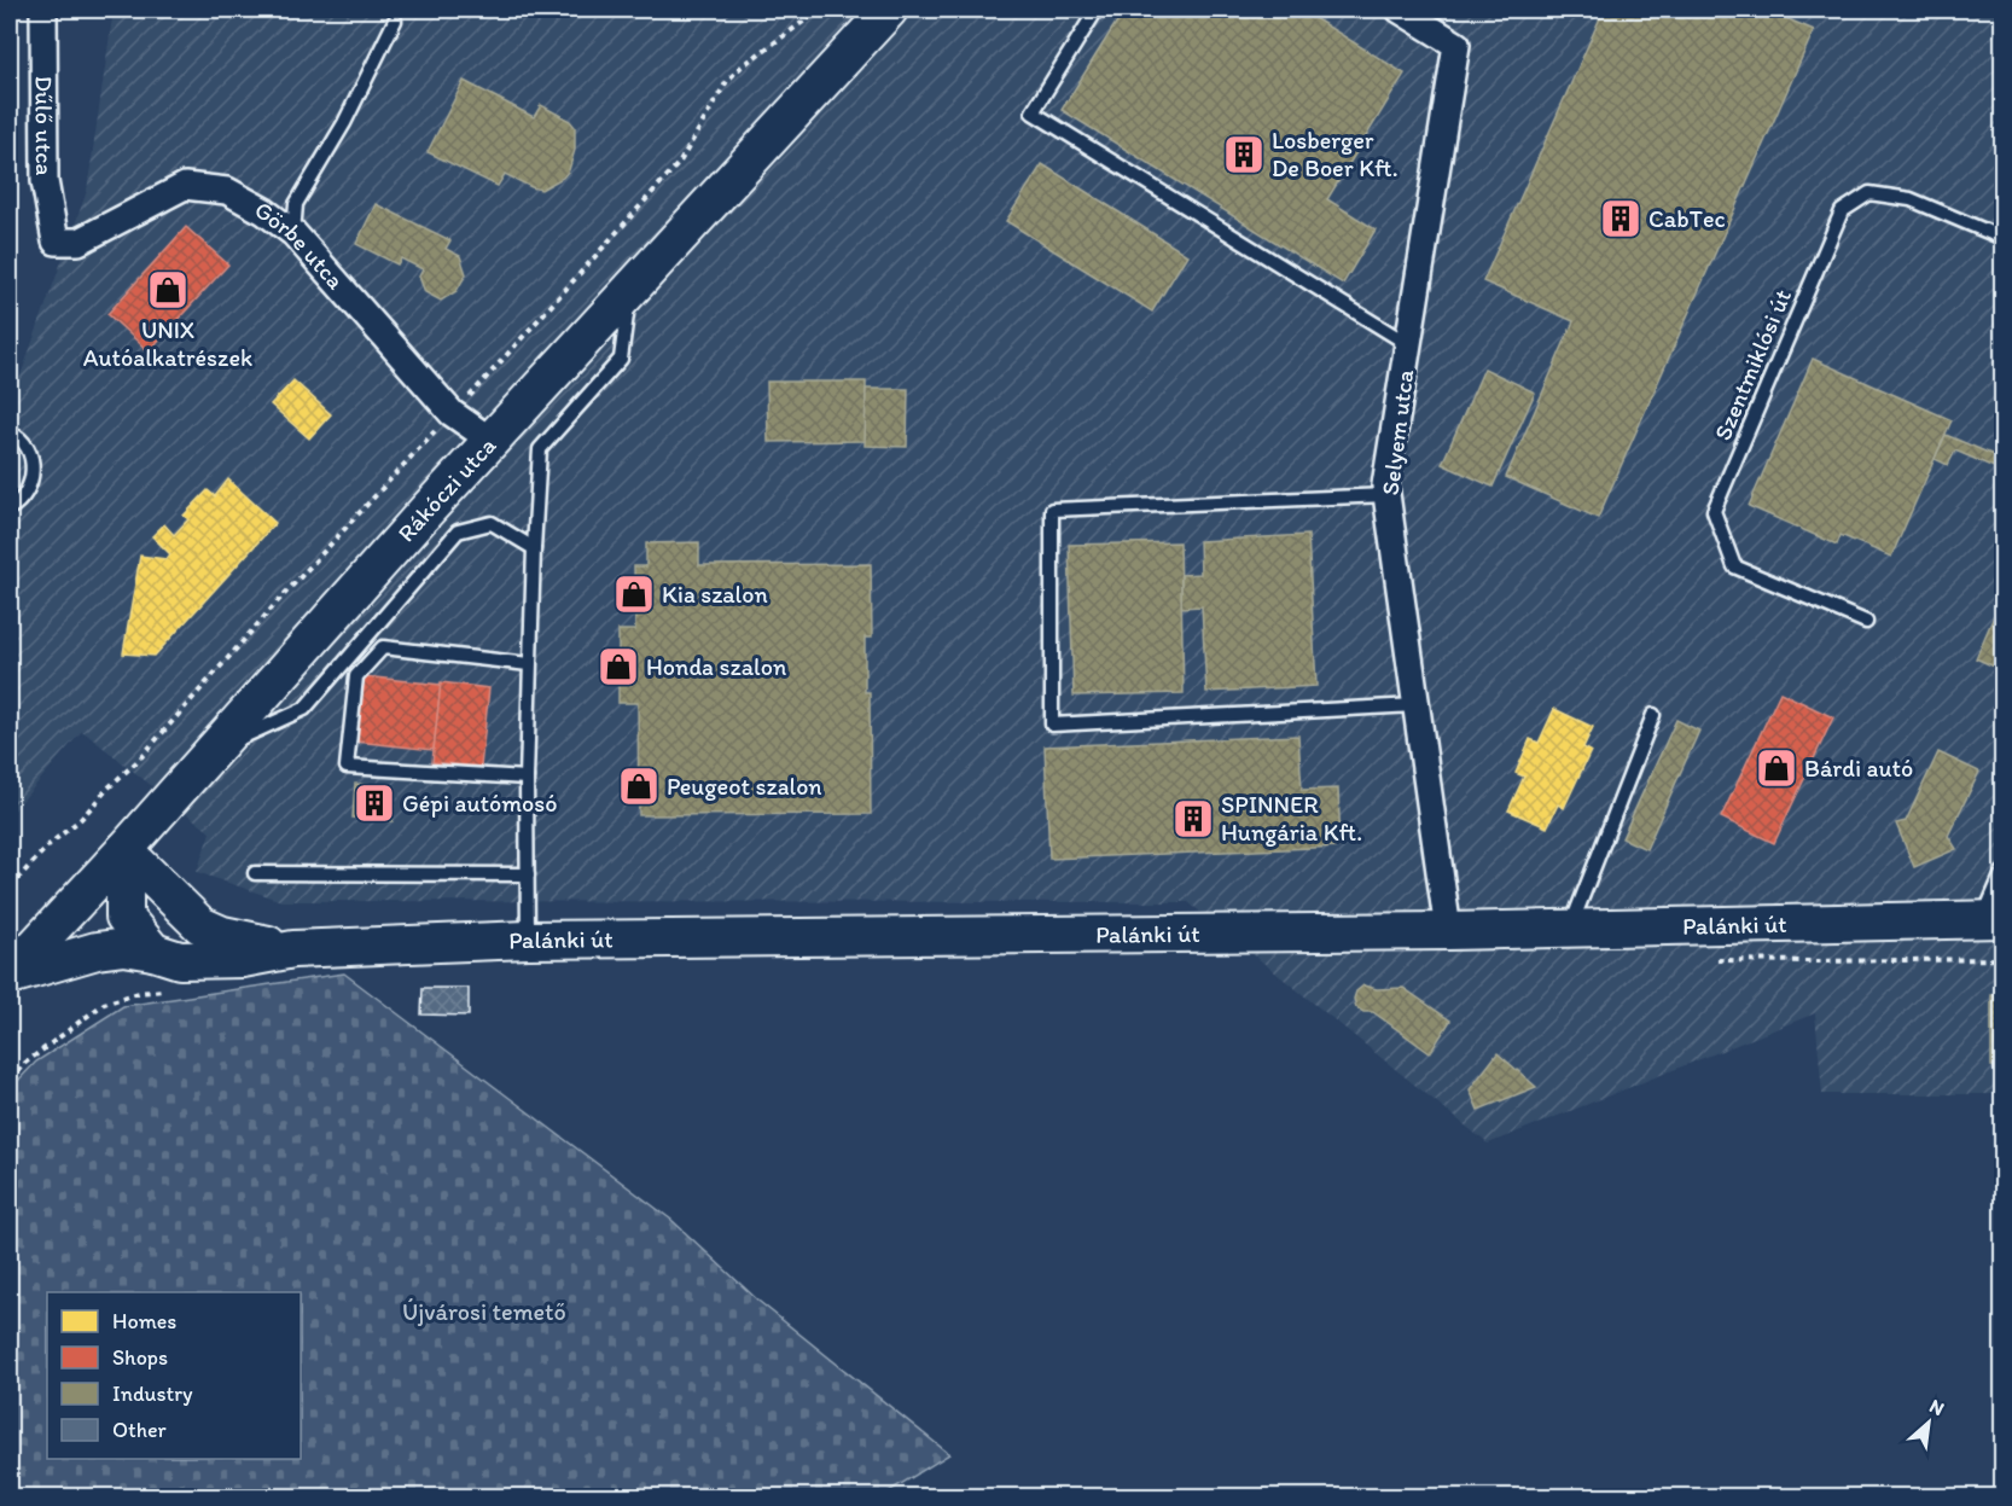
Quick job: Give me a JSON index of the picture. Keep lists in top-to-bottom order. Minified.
{"streets":{"street":["Dűlő utca","Görbe utca","Selyem utca","Rákóczi utca","Palánki út"],"lane":["Szentmiklósi út"]},"crossings":[["Dűlő utca","Görbe utca"],["Görbe utca","Rákóczi utca"],["Selyem utca","Palánki út"],["Rákóczi utca","Palánki út"]],"parks":["Újvárosi temető"],"places":{"building":["Losberger De Boer Kft.","CabTec","Gépi autómosó","SPINNER Hungária Kft."],"shop":["UNIX Autóalkatrészek","Kia szalon","Honda szalon","Bárdi autó","Peugeot szalon"]},"legend":["Homes","Shops","Industry","Other"],"north":"top right"}
